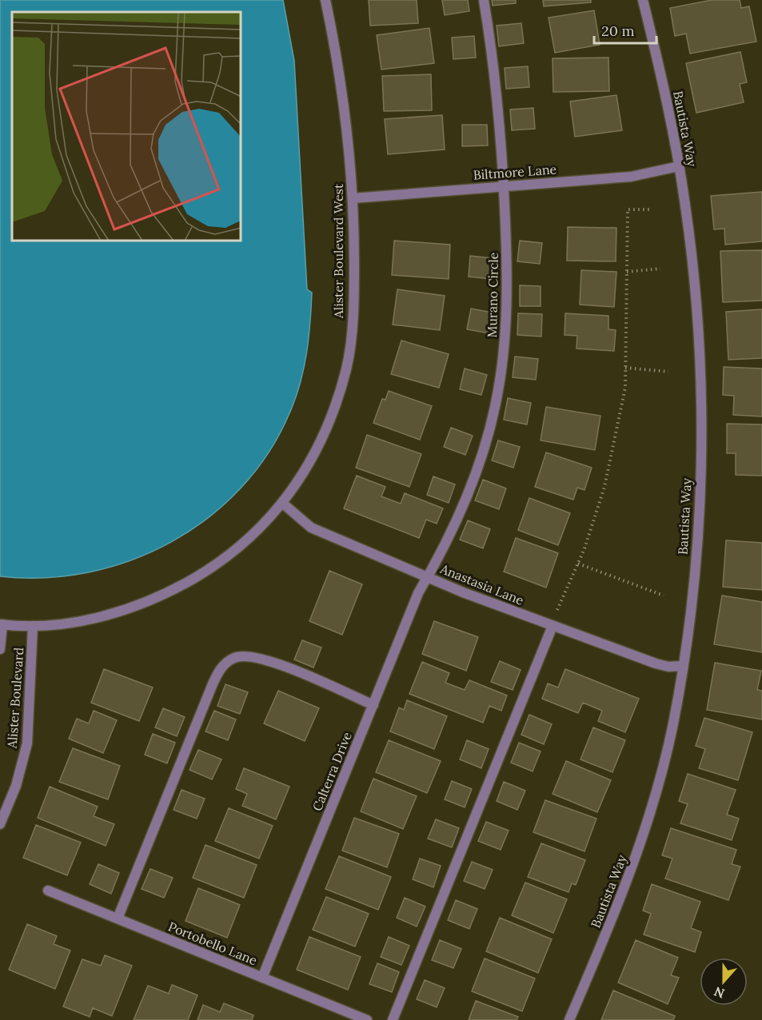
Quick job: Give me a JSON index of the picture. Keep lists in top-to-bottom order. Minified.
{"streets":{"street":["Bautista Way","Biltmore Lane","Alister Boulevard West","Murano Circle","Anastasia Lane","Alister Boulevard","Calterra Drive","Portobello Lane"]},"crossings":[["Bautista Way","Biltmore Lane"],["Bautista Way","Anastasia Lane"],["Biltmore Lane","Alister Boulevard West"],["Biltmore Lane","Murano Circle"],["Alister Boulevard West","Anastasia Lane"],["Alister Boulevard West","Alister Boulevard"],["Murano Circle","Anastasia Lane"],["Murano Circle","Calterra Drive"],["Anastasia Lane","Calterra Drive"],["Calterra Drive","Portobello Lane"]],"scale_bar":"20 m","north":"bottom"}
